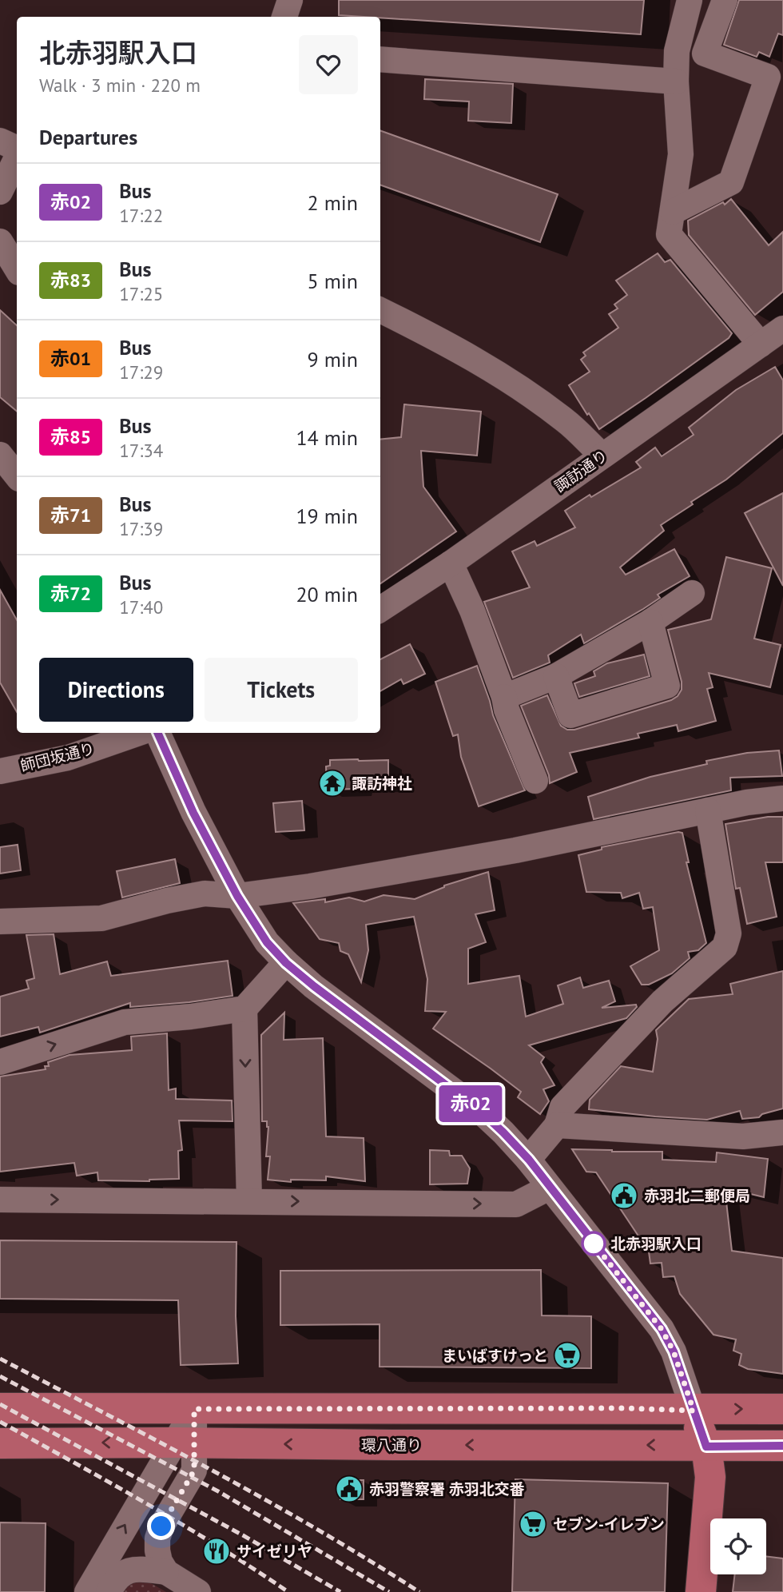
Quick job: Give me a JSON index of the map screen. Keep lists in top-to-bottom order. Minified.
{"streets":{"main road":["環八通り"],"street":["諏訪通り","師団坂通り"]},"places":{"temple":["諏訪神社"],"public building":["赤羽北二郵便局","赤羽警察署 赤羽北交番"],"other":["北赤羽駅入口"],"supermarket":["まいばすけっと","セブン-イレブン"],"restaurant":["サイゼリヤ"]},"lines":["bus line 赤02"],"page":{"on_map":"赤02","heading":[["北赤羽駅入口","Walk · 3 min · 220 m"],"Departures"],"list":[{"mark":"赤02","name":"Bus","note":"17:22","value":"2 min"},{"mark":"赤83","name":"Bus","note":"17:25","value":"5 min"},{"mark":"赤01","name":"Bus","note":"17:29","value":"9 min"},{"mark":"赤85","name":"Bus","note":"17:34","value":"14 min"},{"mark":"赤71","name":"Bus","note":"17:39","value":"19 min"},{"mark":"赤72","name":"Bus","note":"17:40","value":"20 min"}],"buttons":["Directions","Tickets"]}}
